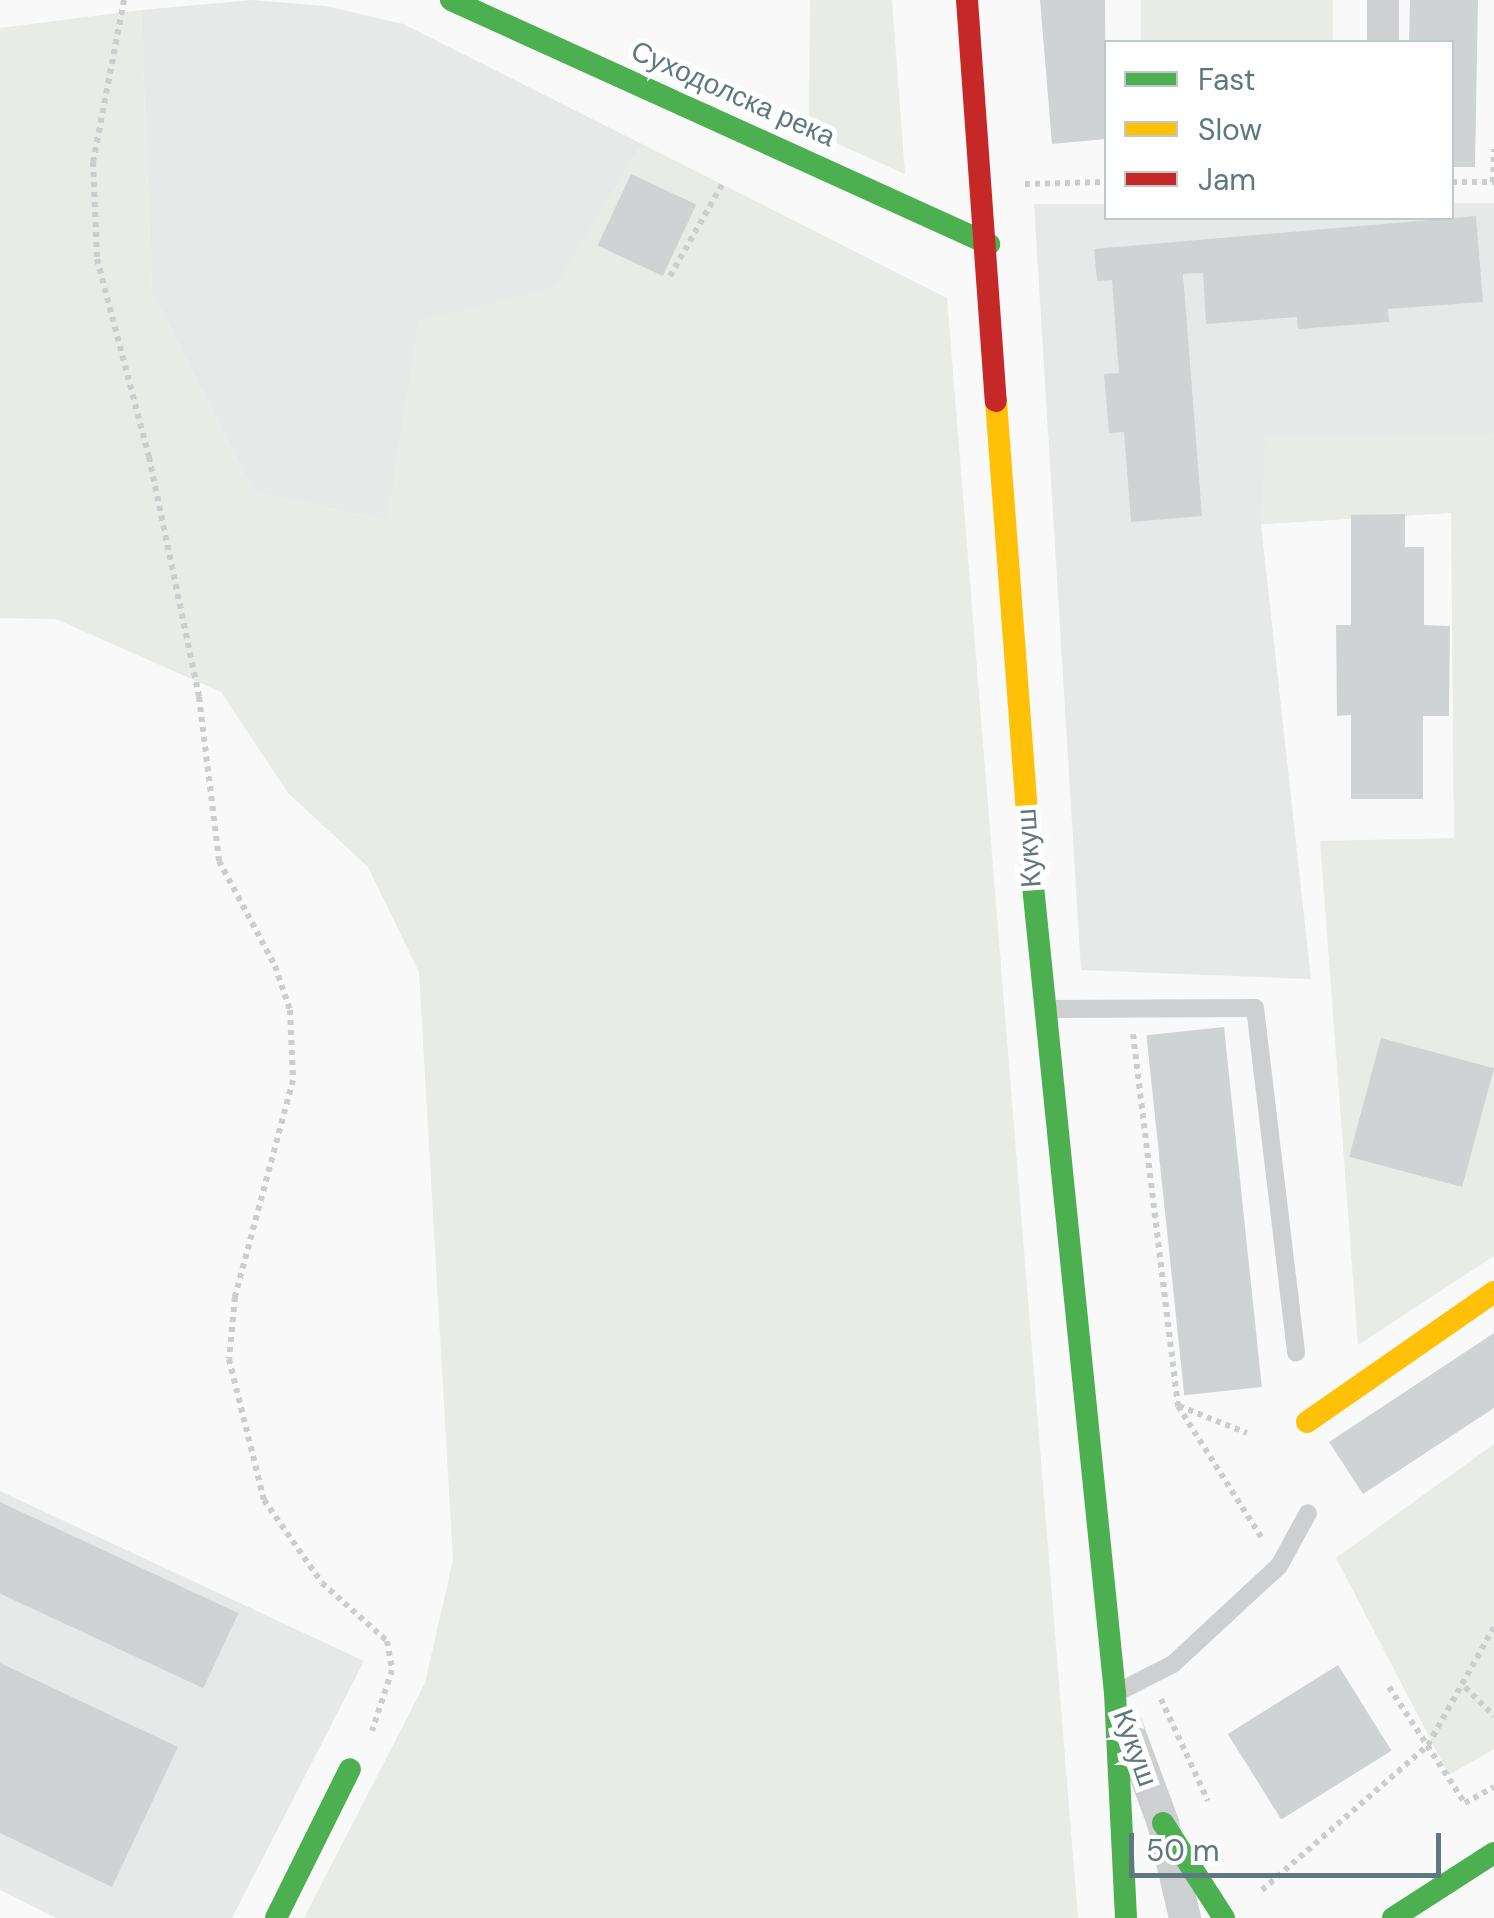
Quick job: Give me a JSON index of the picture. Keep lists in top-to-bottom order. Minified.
{"streets":{"street":["Суходолска река","Кукуш"]},"crossings":[["Суходолска река","Кукуш"]],"legend":["Fast","Slow","Jam"],"scale_bar":"50 m"}
